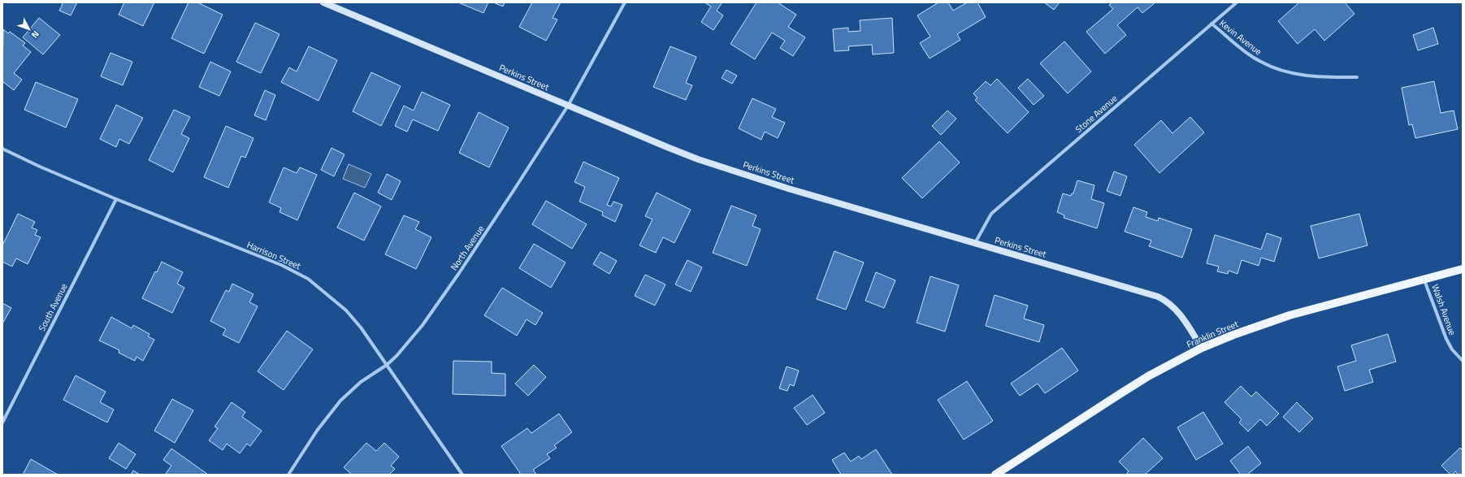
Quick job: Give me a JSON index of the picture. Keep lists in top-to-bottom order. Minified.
{"streets":{"main road":["Franklin Street"],"street":["Kevin Avenue","Perkins Street","Stone Avenue","North Avenue","Harrison Street","South Avenue","Walsh Avenue"]},"crossings":[["Kevin Avenue","Stone Avenue"],["Perkins Street","Stone Avenue"],["Perkins Street","North Avenue"],["Perkins Street","Franklin Street"],["North Avenue","Harrison Street"],["Harrison Street","South Avenue"],["Walsh Avenue","Franklin Street"]],"north":"bottom right"}
